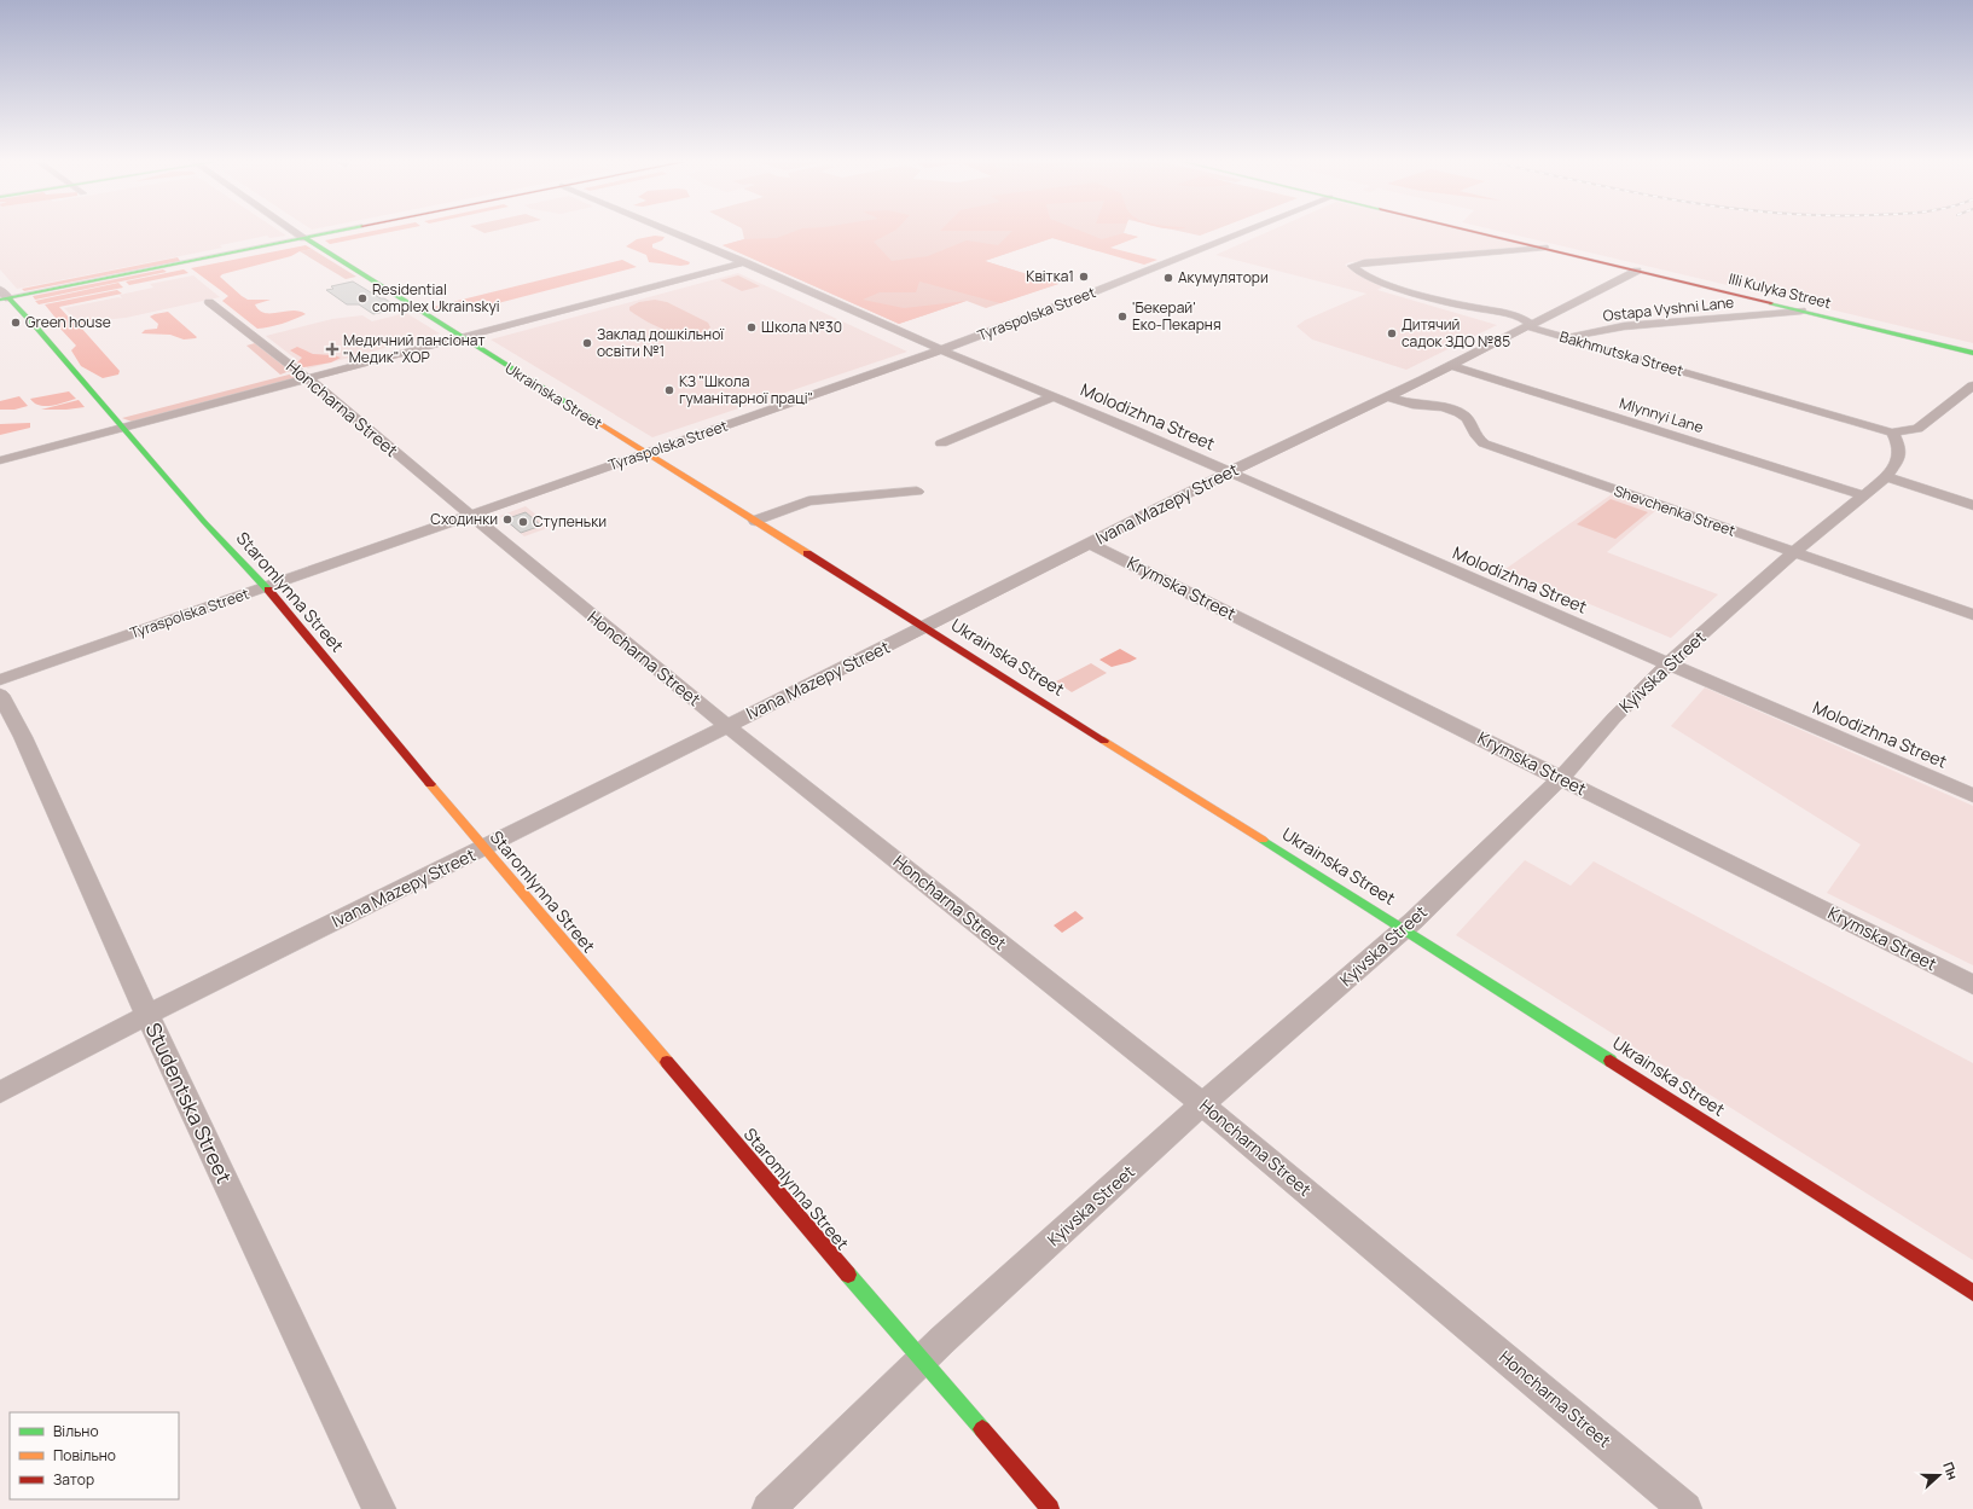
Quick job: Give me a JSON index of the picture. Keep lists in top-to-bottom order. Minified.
{"streets":{"street":["Illi Kulyka Street","Ostapa Vyshni Lane","Tyraspolska Street","Bakhmutska Street","Ukrainska Street","Honcharna Street","Mlynnyi Lane","Molodizhna Street","Ivana Mazepy Street","Shevchenka Street","Krymska Street","Staromlynna Street","Kyivska Street","Studentska Street"]},"crossings":[["Illi Kulyka Street","Ostapa Vyshni Lane"],["Illi Kulyka Street","Bakhmutska Street"],["Illi Kulyka Street","Ivana Mazepy Street"],["Ostapa Vyshni Lane","Bakhmutska Street"],["Tyraspolska Street","Ukrainska Street"],["Tyraspolska Street","Honcharna Street"],["Tyraspolska Street","Molodizhna Street"],["Tyraspolska Street","Staromlynna Street"],["Bakhmutska Street","Ivana Mazepy Street"],["Bakhmutska Street","Kyivska Street"],["Ukrainska Street","Ivana Mazepy Street"],["Ukrainska Street","Kyivska Street"],["Honcharna Street","Ivana Mazepy Street"],["Honcharna Street","Kyivska Street"],["Mlynnyi Lane","Ivana Mazepy Street"],["Mlynnyi Lane","Kyivska Street"],["Molodizhna Street","Ivana Mazepy Street"],["Molodizhna Street","Kyivska Street"],["Ivana Mazepy Street","Shevchenka Street"],["Ivana Mazepy Street","Krymska Street"],["Ivana Mazepy Street","Staromlynna Street"],["Ivana Mazepy Street","Studentska Street"],["Shevchenka Street","Kyivska Street"],["Krymska Street","Kyivska Street"],["Staromlynna Street","Kyivska Street"]],"places":{"other":["Квітка1","Акумулятори","Residential complex Ukrainskyi","'Бекерай' Еко-Пекарня","Green house","Школа №30","Дитячий садок ЗДО №85","Заклад дошкільної освіти №1","КЗ \"Школа гуманітарної праці\"","Сходинки","Ступеньки"],"health":["Медичний пансіонат \"Медик\" ХОР"]},"legend":["Вільно","Повільно","Затор"],"north":"right"}
